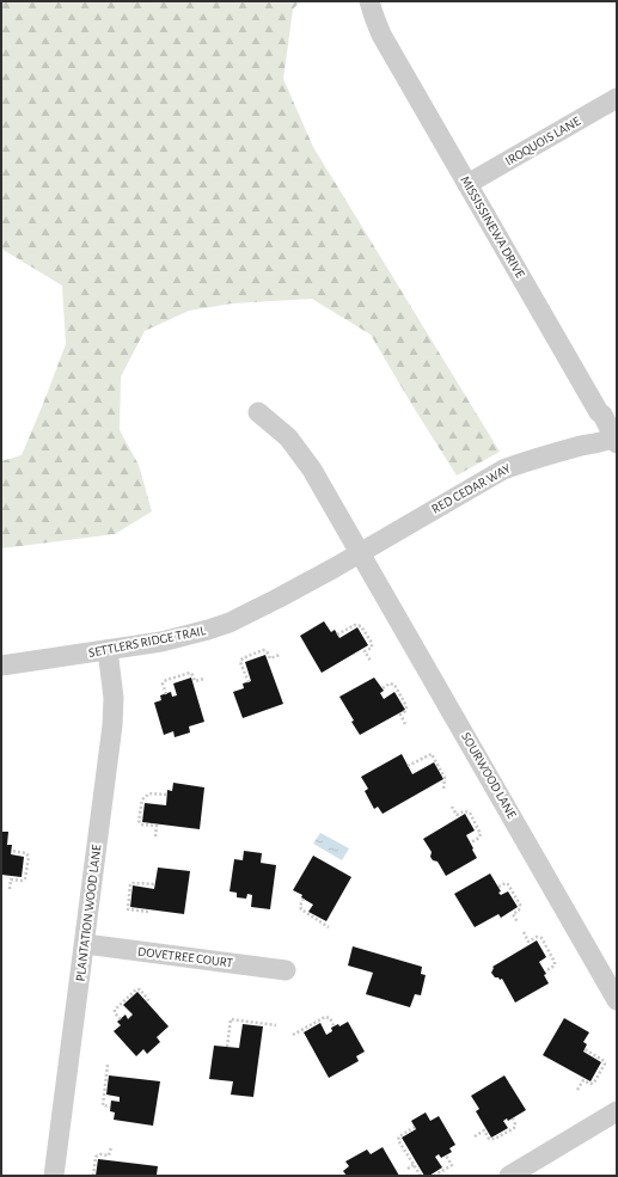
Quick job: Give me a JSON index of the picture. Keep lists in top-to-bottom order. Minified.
{"streets":{"street":["IROQUOIS LANE","MISSISSINEWA DRIVE","RED CEDAR WAY","SETTLERS RIDGE TRAIL","SOURWOOD LANE","PLANTATION WOOD LANE","DOVETREE COURT"]},"crossings":[["IROQUOIS LANE","MISSISSINEWA DRIVE"],["MISSISSINEWA DRIVE","RED CEDAR WAY"],["RED CEDAR WAY","SETTLERS RIDGE TRAIL"],["RED CEDAR WAY","SOURWOOD LANE"],["SETTLERS RIDGE TRAIL","SOURWOOD LANE"],["SETTLERS RIDGE TRAIL","PLANTATION WOOD LANE"],["PLANTATION WOOD LANE","DOVETREE COURT"]]}
